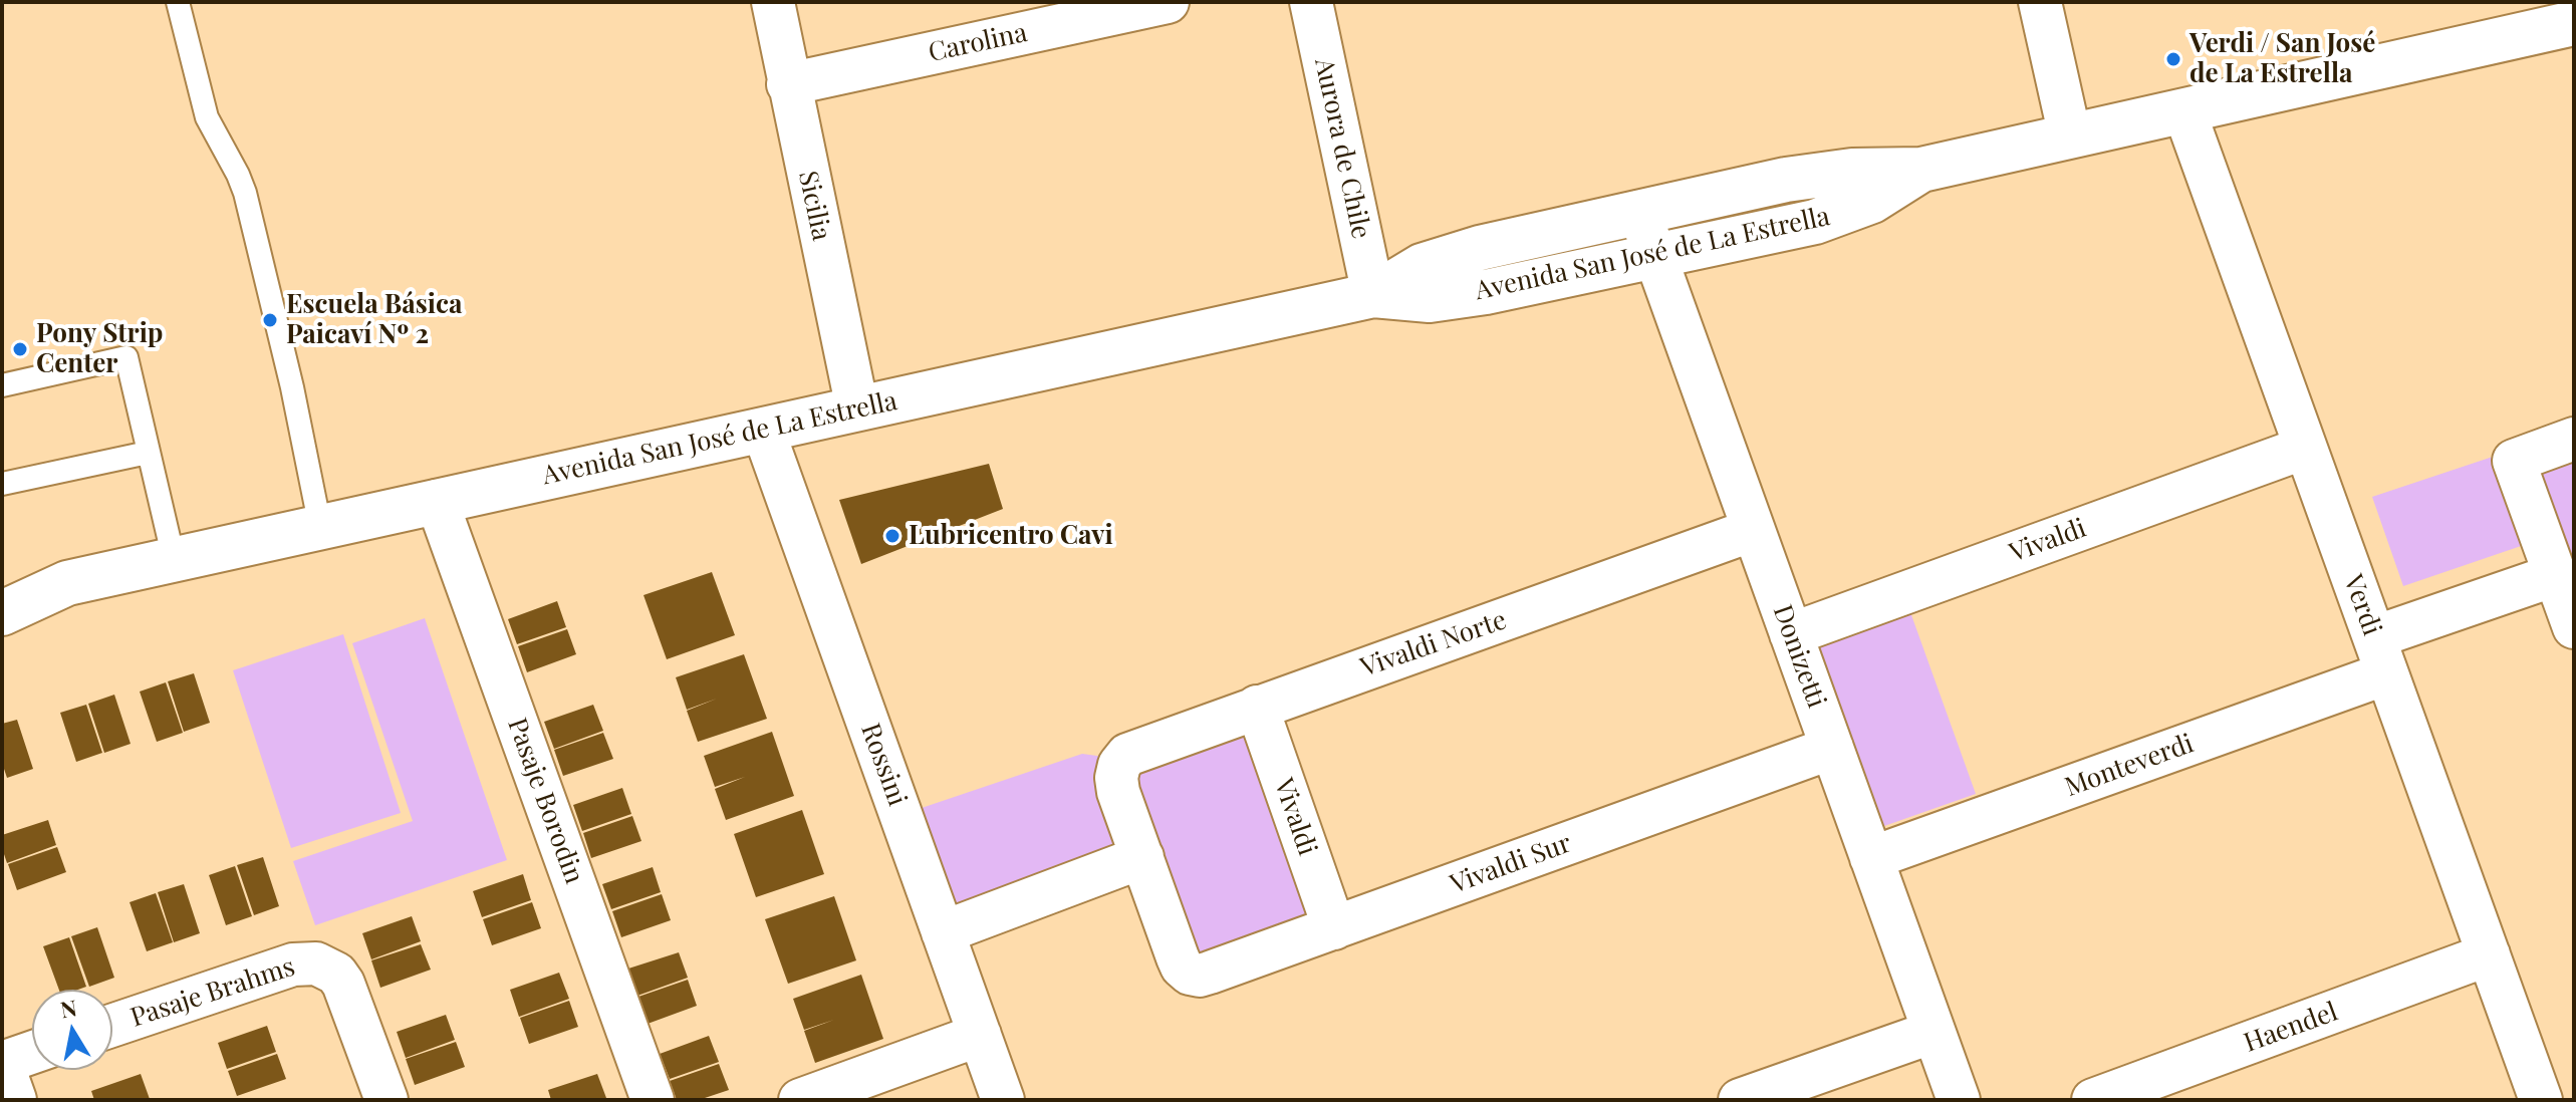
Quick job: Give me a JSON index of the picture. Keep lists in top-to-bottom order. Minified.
{"streets":{"main road":["Avenida San José de La Estrella"],"street":["Carolina","Aurora de Chile","Sicilia","Vivaldi","Verdi","Vivaldi Norte","Donizetti","Rossini","Monteverdi","Pasaje Borodin","Vivaldi Sur","Pasaje Brahms","Haendel"]},"crossings":[["Carolina","Sicilia"],["Aurora de Chile","Avenida San José de La Estrella"],["Sicilia","Avenida San José de La Estrella"],["Avenida San José de La Estrella","Verdi"],["Avenida San José de La Estrella","Donizetti"],["Avenida San José de La Estrella","Rossini"],["Avenida San José de La Estrella","Pasaje Borodin"],["Vivaldi","Verdi"],["Vivaldi","Vivaldi Norte"],["Vivaldi","Donizetti"],["Vivaldi","Vivaldi Sur"],["Verdi","Monteverdi"],["Verdi","Haendel"],["Vivaldi Norte","Donizetti"],["Vivaldi Norte","Vivaldi Sur"],["Donizetti","Monteverdi"],["Donizetti","Vivaldi Sur"]],"places":["Verdi / San José de La Estrella","Escuela Básica Paicaví Nº 2","Pony Strip Center","Lubricentro Cavi"],"north":"top"}
